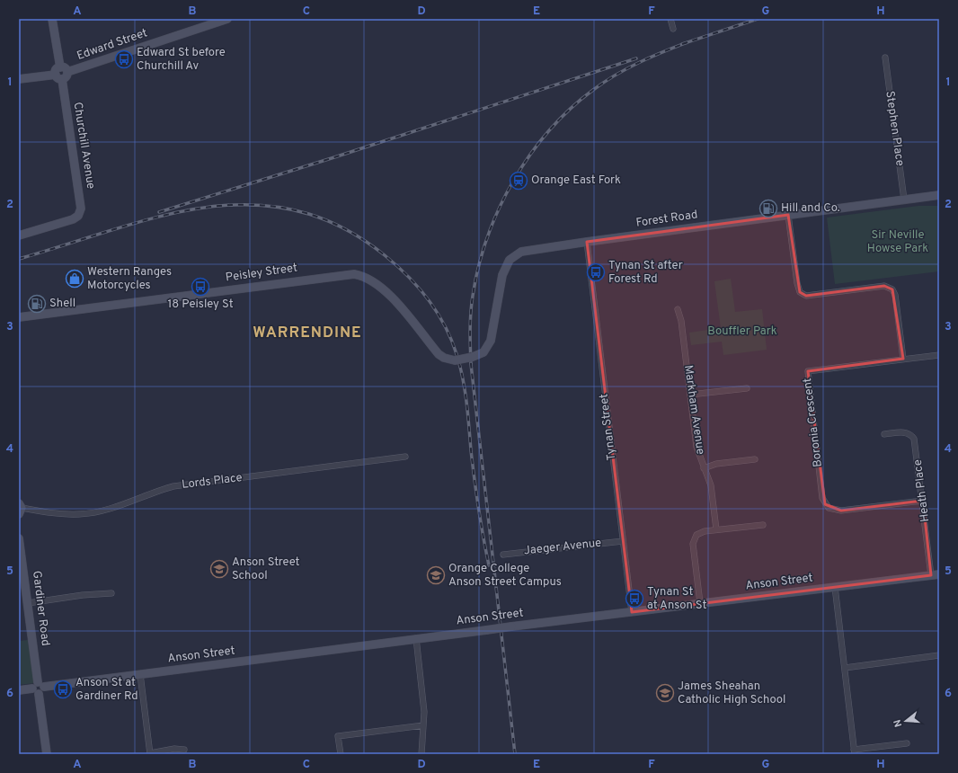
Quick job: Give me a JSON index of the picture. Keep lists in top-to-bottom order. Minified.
{"streets":{"street":["Edward Street","Stephen Place","Churchill Avenue","Forest Road","Peisley Street","Markham Avenue","Boronia Crescent","Tynan Street","Lords Place","Heath Place","Jaeger Avenue","Anson Street","Gardiner Road"]},"crossings":[["Edward Street","Churchill Avenue"],["Stephen Place","Forest Road"],["Forest Road","Peisley Street"],["Forest Road","Tynan Street"],["Boronia Crescent","Heath Place"],["Tynan Street","Jaeger Avenue"],["Tynan Street","Anson Street"],["Heath Place","Anson Street"],["Anson Street","Gardiner Road"]],"districts":["WARRENDINE"],"parks":["Sir Neville Howse Park","Bouffler Park"],"places":{"bus stop":["Edward St before Churchill Av","Tynan St after Forest Rd","18 Peisley St","Tynan St at Anson St","Anson St at Gardiner Rd"],"station":["Orange East Fork"],"fuel station":["Hill and Co.","Shell"],"shop":["Western Ranges Motorcycles"],"school or university":["Anson Street School","Orange College Anson Street Campus","James Sheahan Catholic High School"]},"north":"left","grid":{"columns":["A","B","C","D","E","F","G","H"],"rows":["1","2","3","4","5","6"]}}
